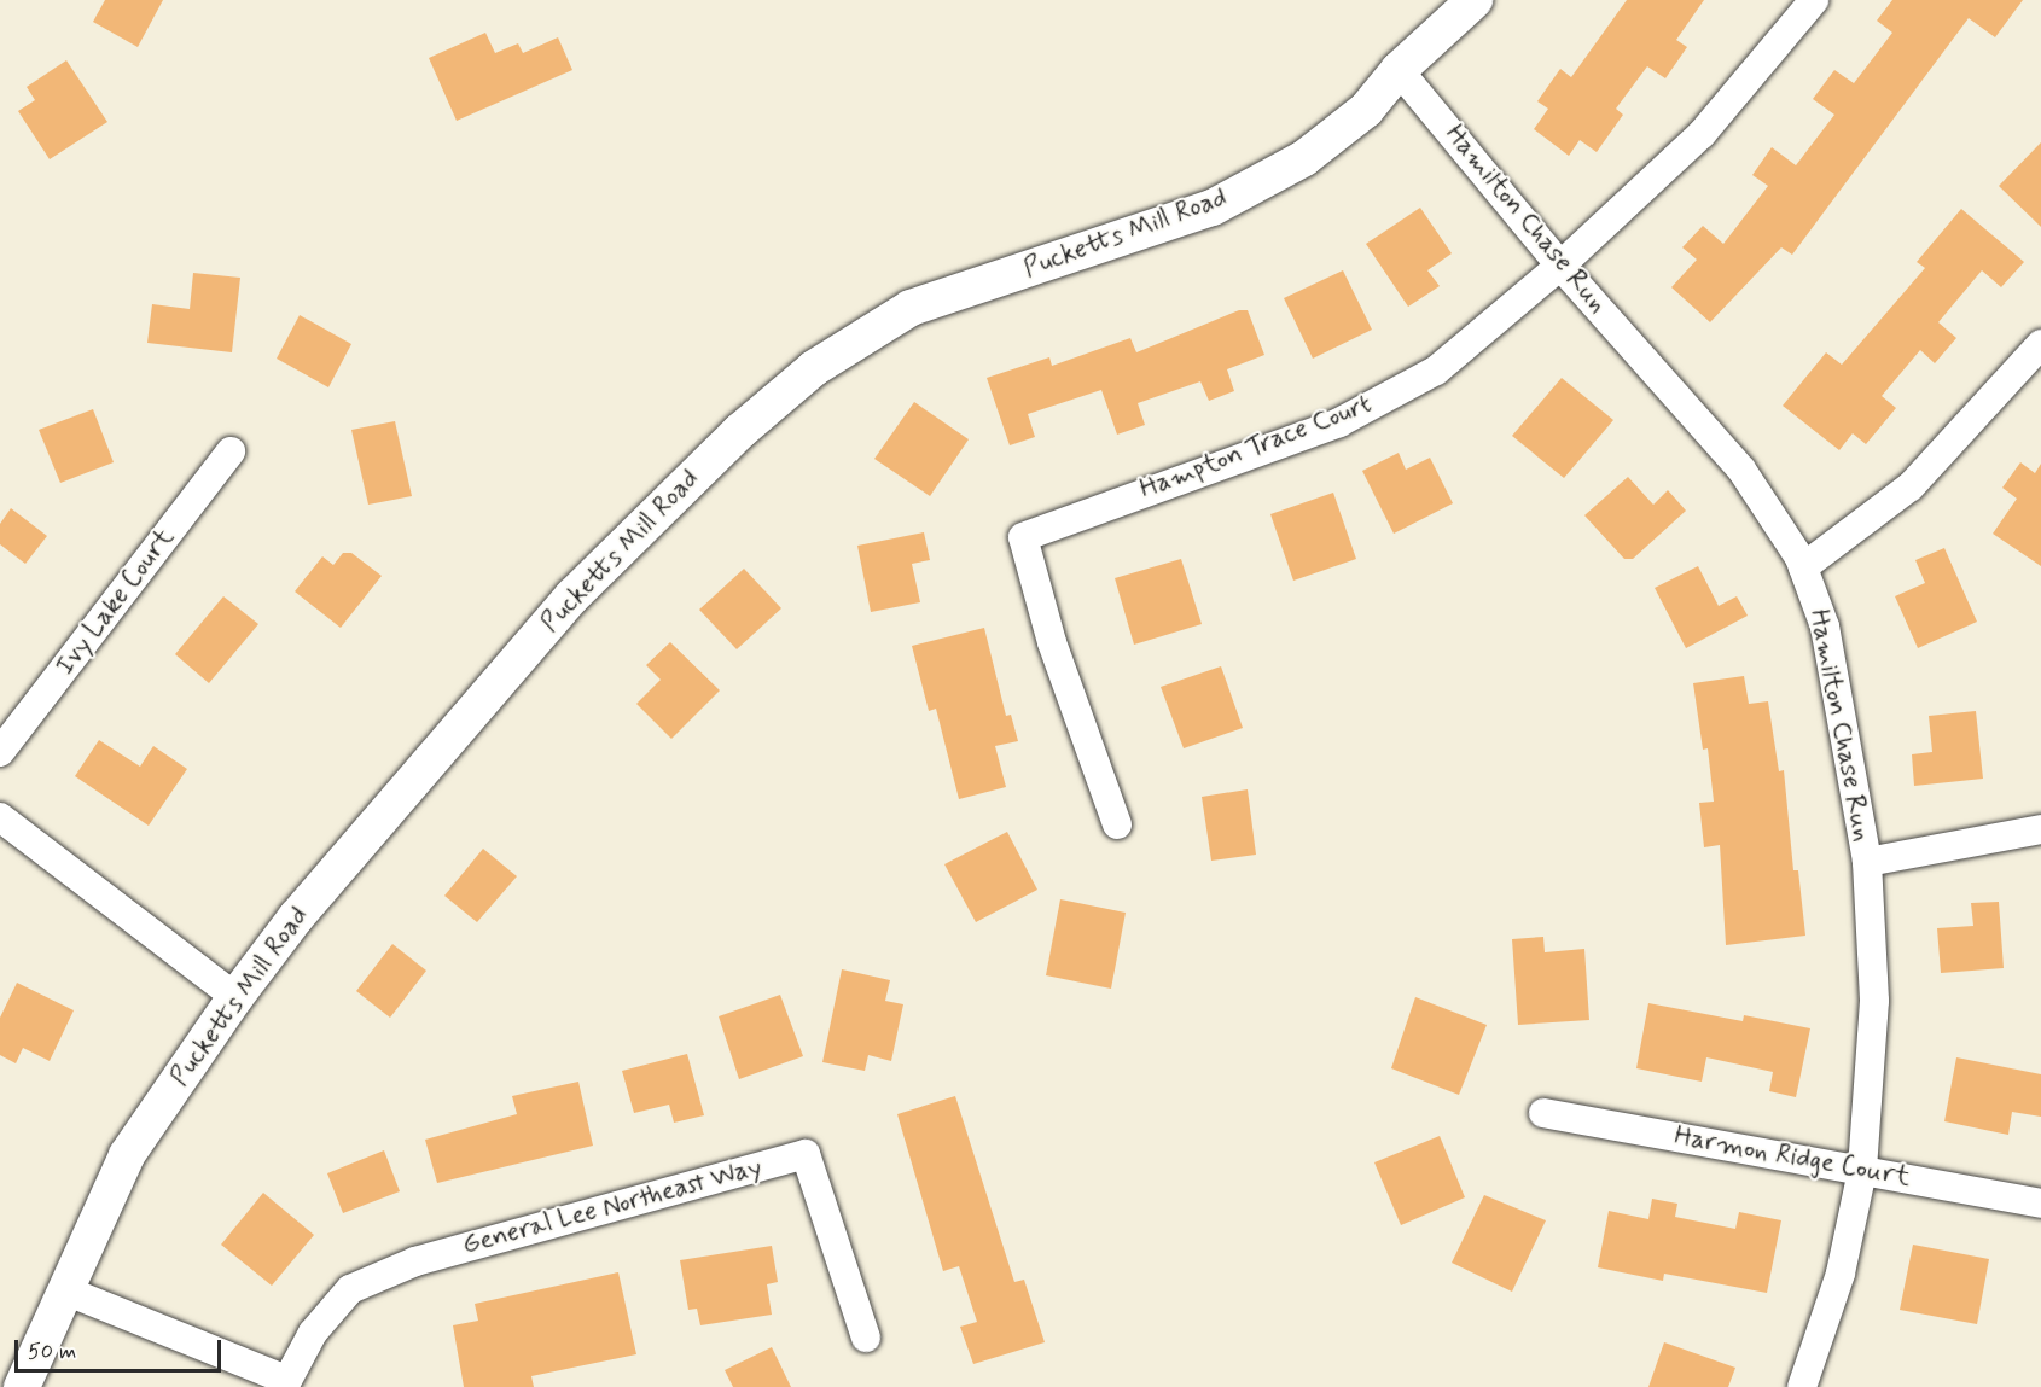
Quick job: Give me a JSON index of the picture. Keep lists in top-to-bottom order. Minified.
{"streets":{"street":["Hamilton Chase Run","Pucketts Mill Road","Hampton Trace Court","Ivy Lake Court","Harmon Ridge Court","General Lee Northeast Way"]},"crossings":[["Hamilton Chase Run","Pucketts Mill Road"],["Hamilton Chase Run","Hampton Trace Court"],["Hamilton Chase Run","Harmon Ridge Court"]],"scale_bar":"50 m"}
